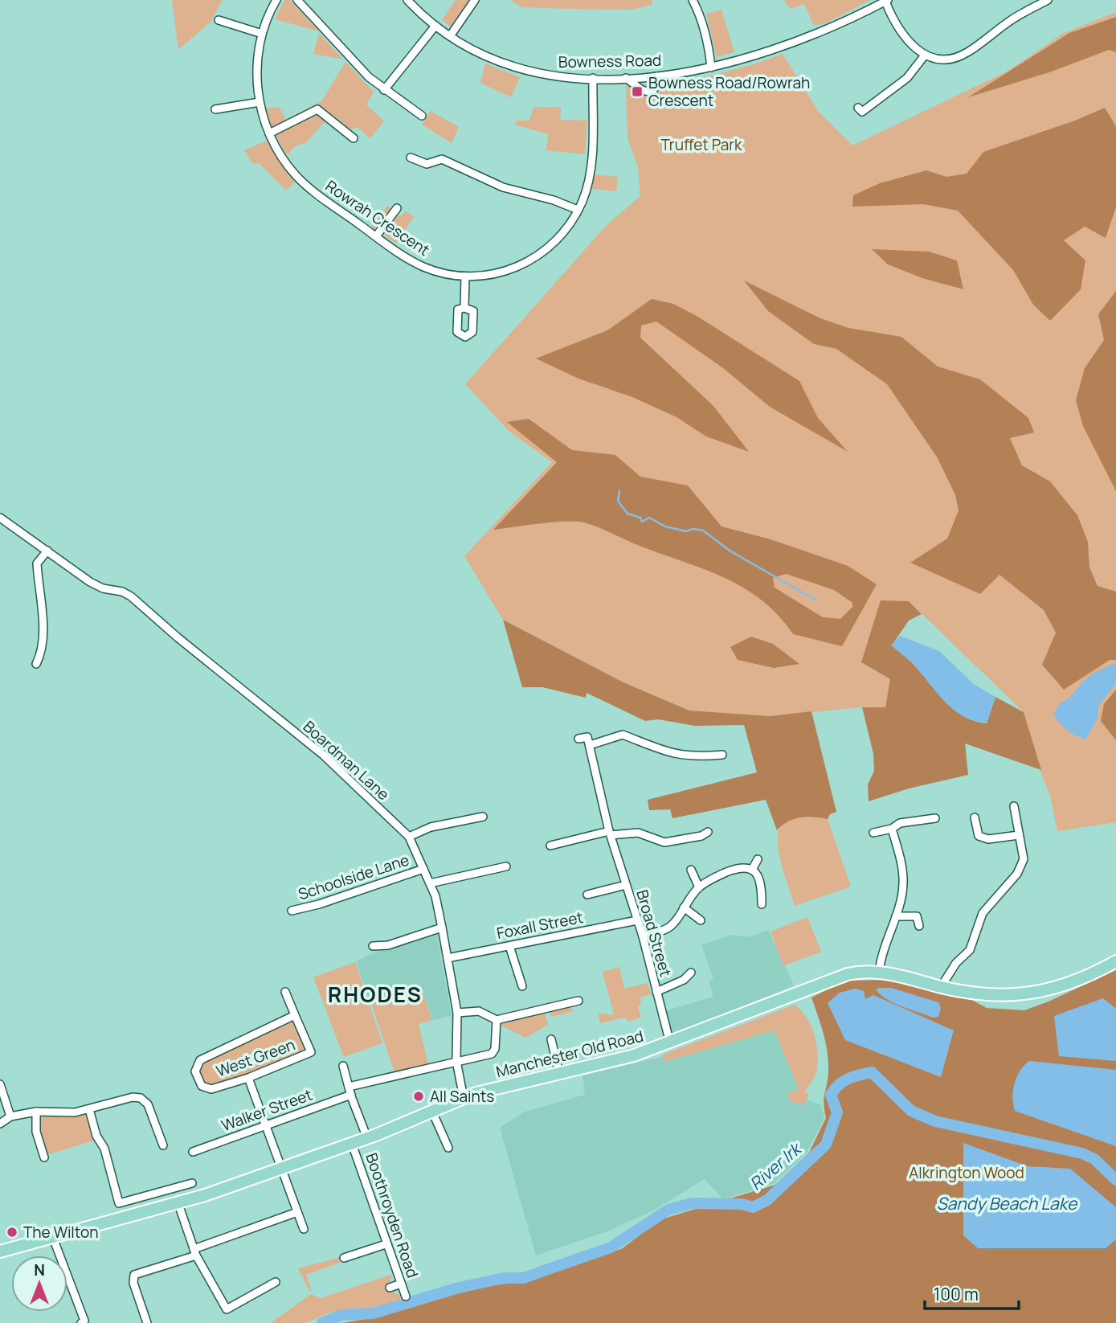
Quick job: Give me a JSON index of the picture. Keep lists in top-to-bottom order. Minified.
{"streets":{"main road":["Manchester Old Road"],"street":["Bowness Road","Rowrah Crescent","Boardman Lane","Schoolside Lane","Foxall Street","Broad Street","West Green","Walker Street","Boothroyden Road"]},"crossings":[["Bowness Road","Rowrah Crescent"],["Boardman Lane","Schoolside Lane"],["Boardman Lane","Foxall Street"],["Boardman Lane","Manchester Old Road"],["Foxall Street","Broad Street"],["Broad Street","Manchester Old Road"],["Manchester Old Road","Boothroyden Road"]],"districts":["RHODES"],"water":["River Irk","Sandy Beach Lake"],"parks":["Truffet Park","Alkrington Wood"],"places":{"transit":["Bowness Road/Rowrah Crescent"],"other":["All Saints","The Wilton"]},"scale_bar":"100 m","north":"top"}
